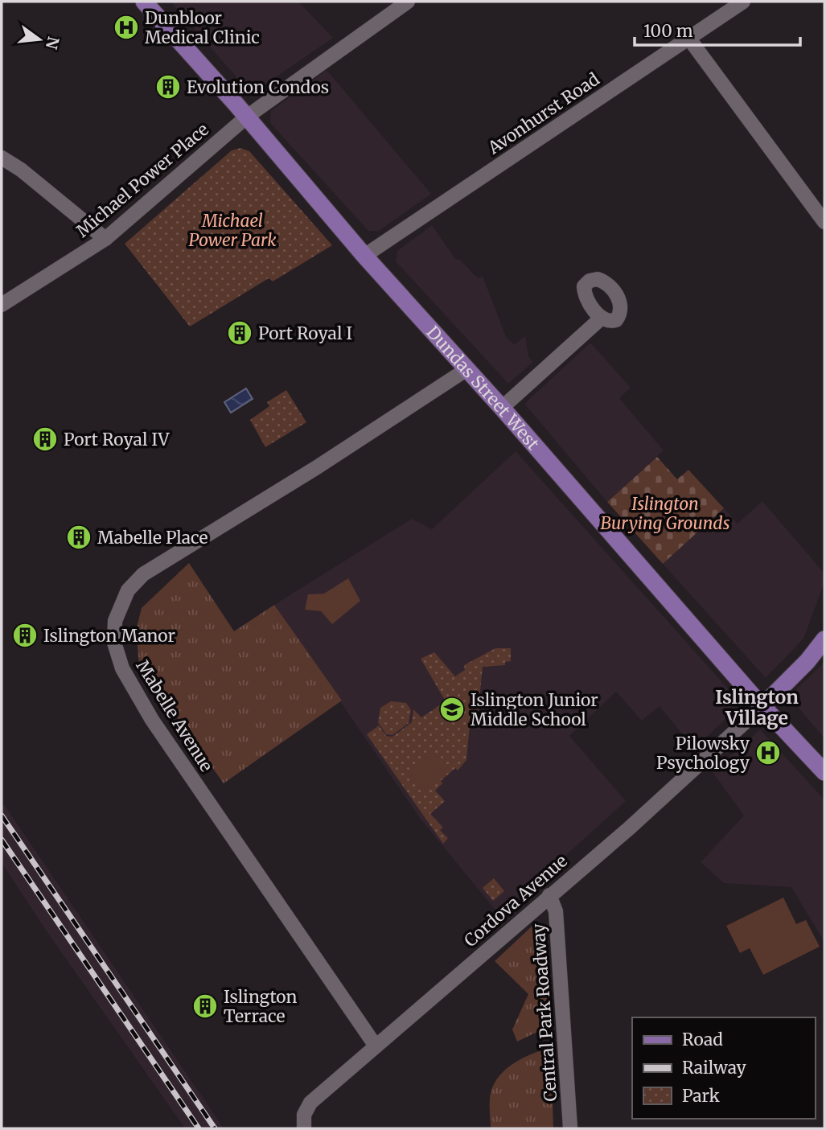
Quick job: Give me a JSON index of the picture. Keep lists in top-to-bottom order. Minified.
{"streets":{"main road":["Dundas Street West"],"street":["Avonhurst Road","Michael Power Place","Mabelle Avenue","Cordova Avenue","Central Park Roadway"]},"crossings":[["Avonhurst Road","Dundas Street West"],["Michael Power Place","Dundas Street West"],["Dundas Street West","Mabelle Avenue"],["Dundas Street West","Cordova Avenue"],["Mabelle Avenue","Cordova Avenue"],["Cordova Avenue","Central Park Roadway"]],"districts":["Islington Village"],"parks":["Michael Power Park","Islington Burying Grounds"],"places":{"hospital":["Dunbloor Medical Clinic","Pilowsky Psychology"],"building":["Evolution Condos","Port Royal I","Port Royal IV","Mabelle Place","Islington Manor","Islington Terrace"],"school or university":["Islington Junior Middle School"]},"legend":["Road","Railway","Park"],"scale_bar":"100 m","north":"right"}
